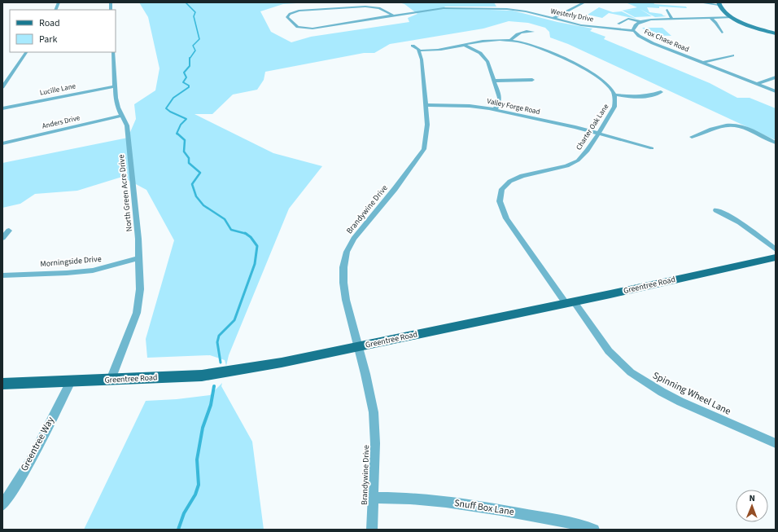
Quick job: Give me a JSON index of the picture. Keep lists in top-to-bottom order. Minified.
{"streets":{"main road":["Greentree Road"],"street":["Westerly Drive","Fox Chase Road","Lucille Lane","Valley Forge Road","Anders Drive","Charter Oak Lane","North Green Acre Drive","Brandywine Drive","Morningside Drive","Spinning Wheel Lane","Greentree Way","Snuff Box Lane"]},"crossings":[["Westerly Drive","Fox Chase Road"],["Lucille Lane","North Green Acre Drive"],["Valley Forge Road","Charter Oak Lane"],["Valley Forge Road","Brandywine Drive"],["Anders Drive","North Green Acre Drive"],["Charter Oak Lane","Greentree Road"],["Charter Oak Lane","Spinning Wheel Lane"],["North Green Acre Drive","Morningside Drive"],["North Green Acre Drive","Greentree Road"],["Brandywine Drive","Greentree Road"],["Brandywine Drive","Snuff Box Lane"],["Greentree Road","Spinning Wheel Lane"],["Greentree Road","Greentree Way"]],"legend":["Road","Park"],"north":"top"}
